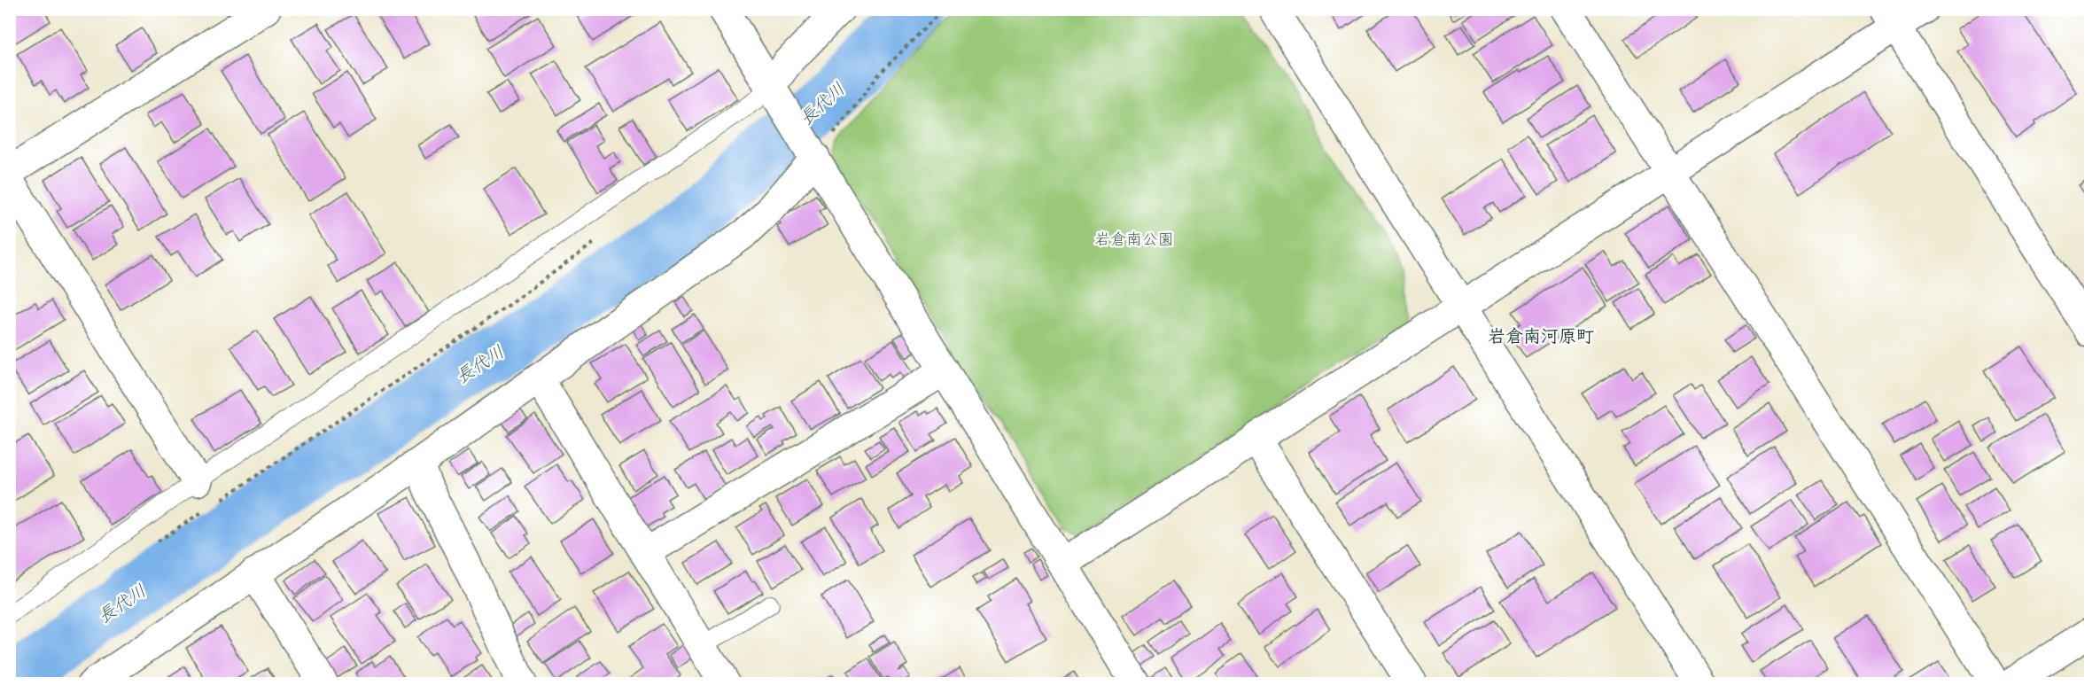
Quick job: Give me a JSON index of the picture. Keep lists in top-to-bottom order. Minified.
{"districts":["岩倉南河原町"],"water":["長代川"],"parks":["岩倉南公園"]}
